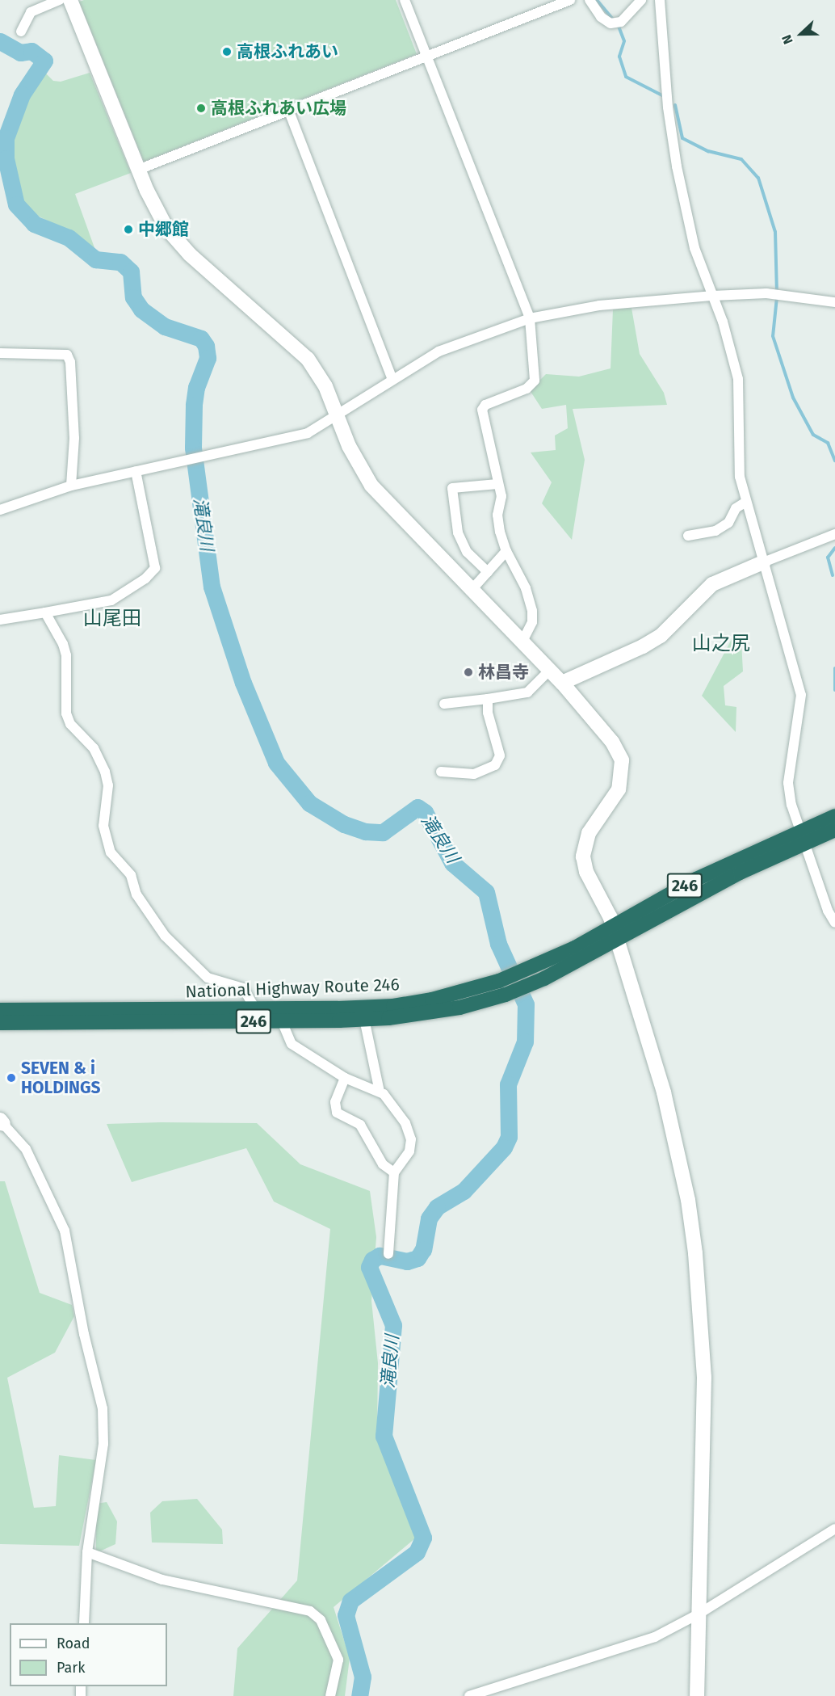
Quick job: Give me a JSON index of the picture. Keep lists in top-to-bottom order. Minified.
{"streets":{"highway":["246","National Highway Route 246"]},"districts":["山尾田","山之尻"],"water":["滝良川"],"places":["高根ふれあい","高根ふれあい広場","中郷館","林昌寺","SEVEN & i HOLDINGS"],"legend":["Road","Park"],"north":"left"}
